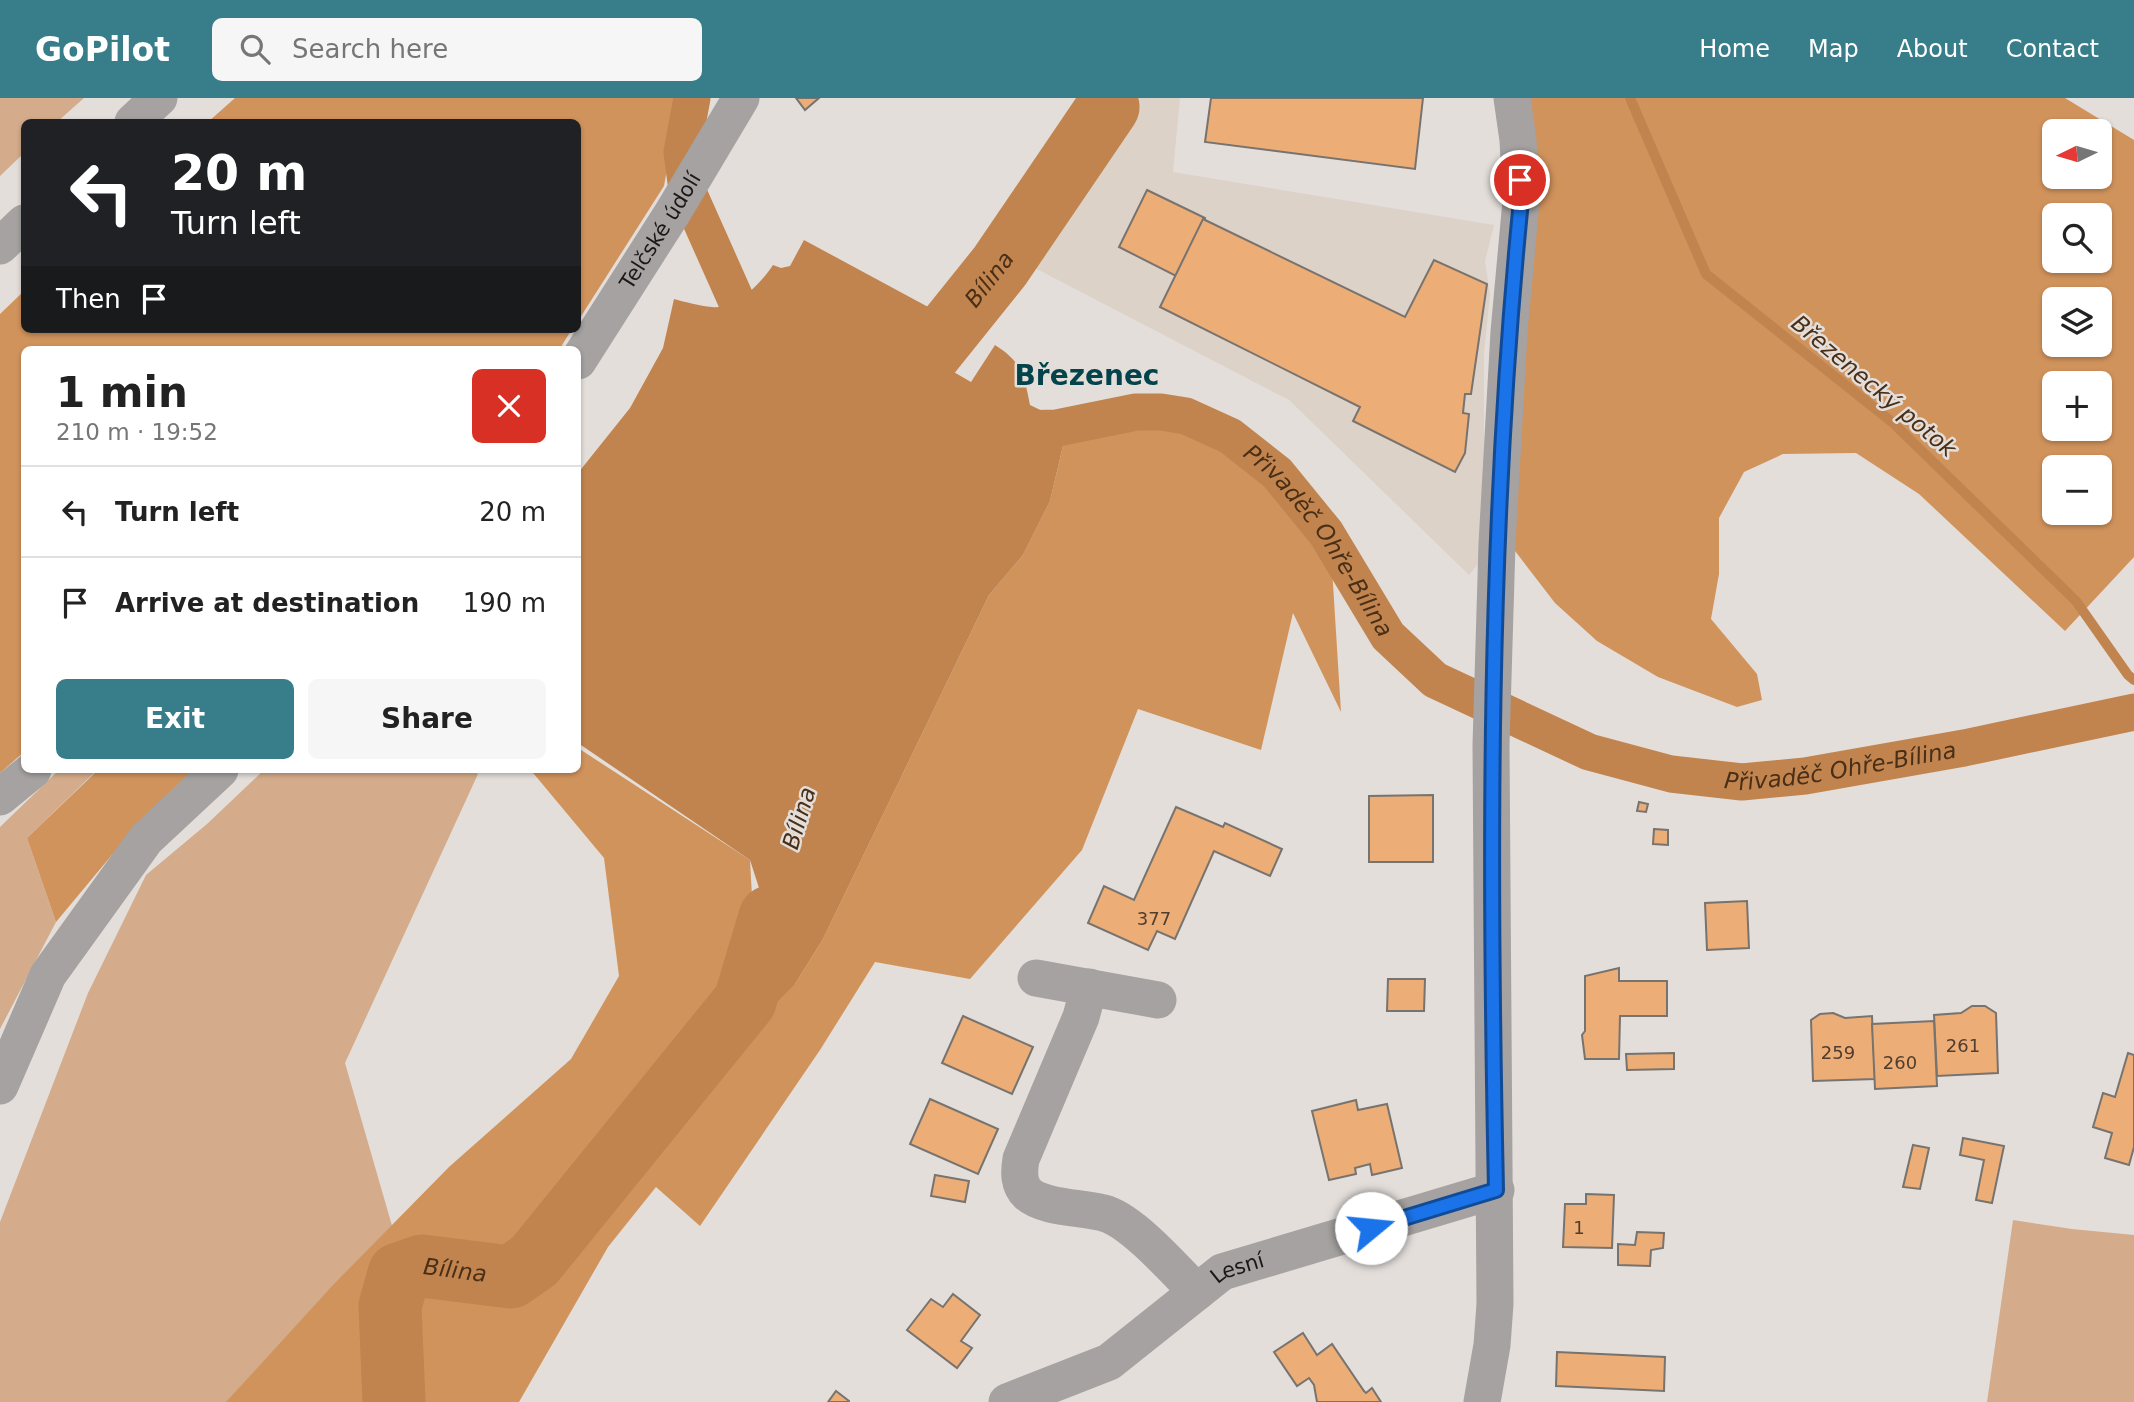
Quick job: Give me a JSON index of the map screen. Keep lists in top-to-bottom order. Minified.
{"streets":{"street":["Telčské údolí","Lesní"]},"districts":["Březenec"],"water":["Bílina","Březenecký potok","Přivaděč Ohře-Bílina"],"house_numbers":["377","261","259","260","1"],"north":"left","page":{"header":"GoPilot","search":"Search here","nav":["Home","Map","About","Contact"],"map_buttons":["+","−"],"turn":["20 m","Turn left"],"then":"Then","heading":["1 min","210 m · 19:52"],"list":[{"name":"Turn left","value":"20 m"},{"name":"Arrive at destination","value":"190 m"}],"buttons":["Exit","Share"]}}
